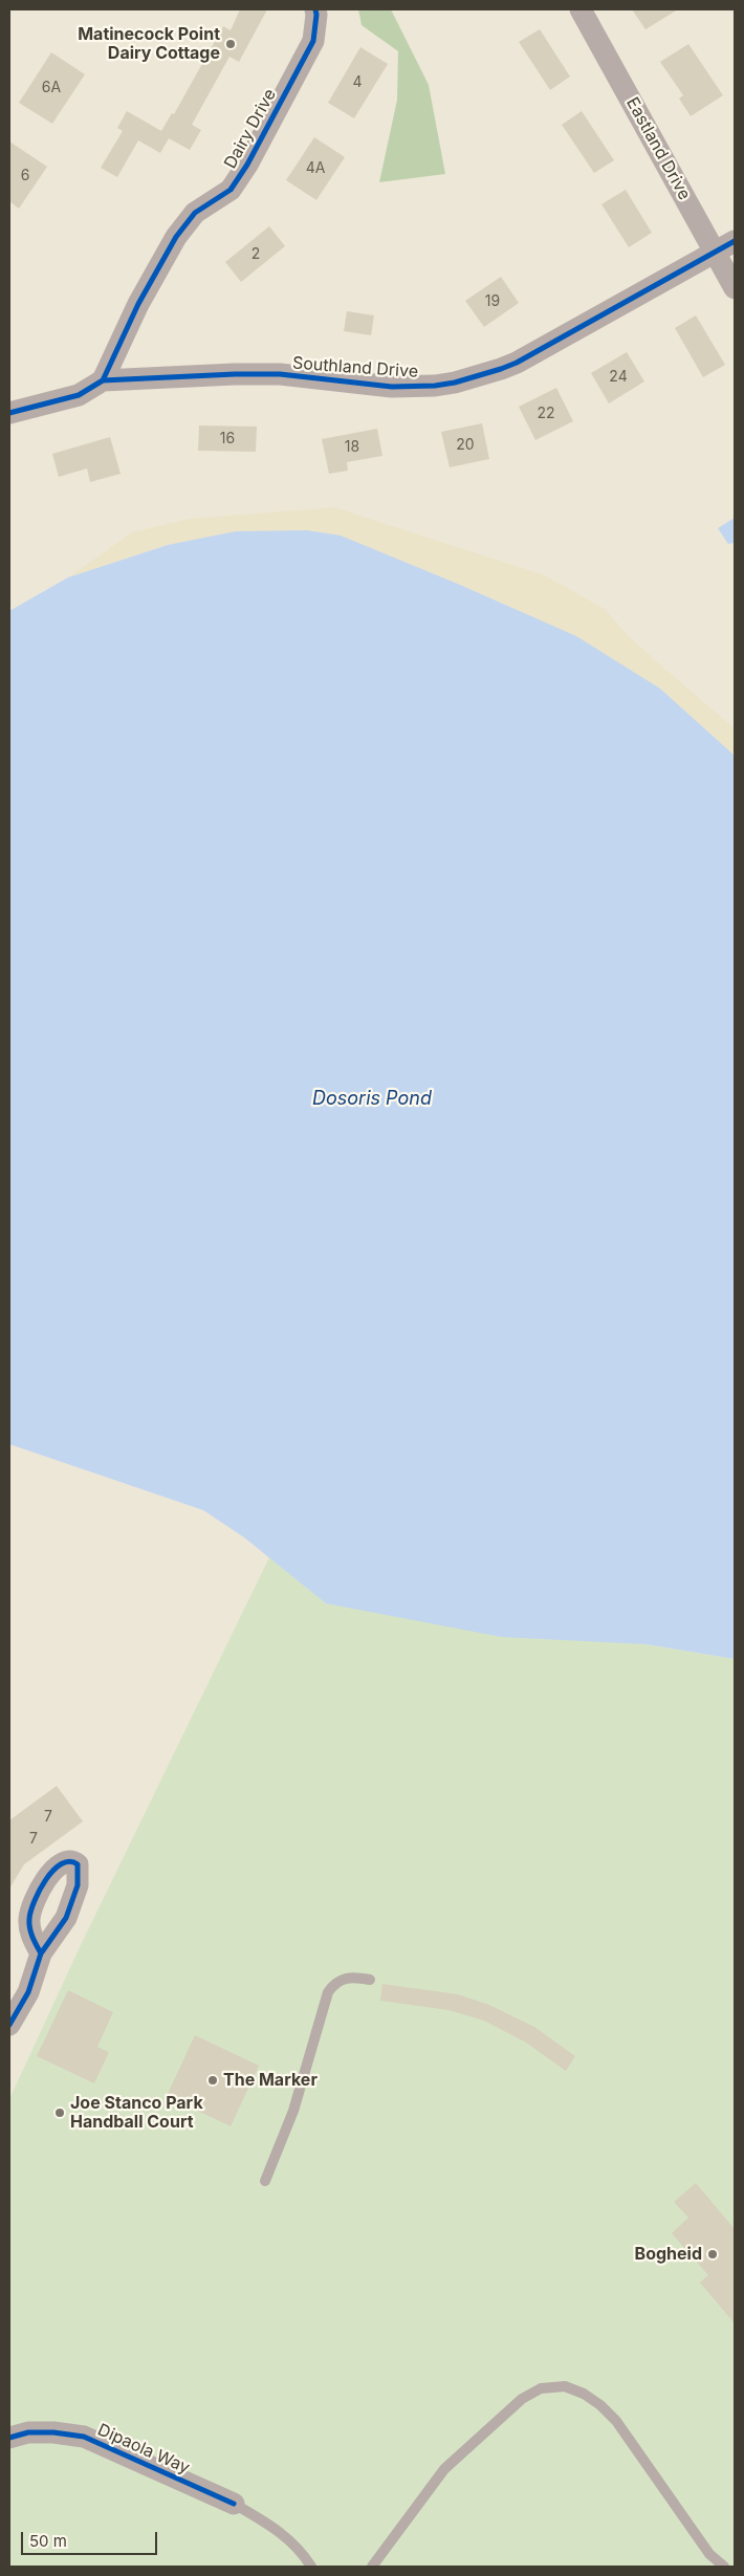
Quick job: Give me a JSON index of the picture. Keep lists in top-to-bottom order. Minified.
{"streets":{"street":["Dairy Drive","Eastland Drive","Southland Drive","Dipaola Way"]},"crossings":[["Dairy Drive","Southland Drive"],["Eastland Drive","Southland Drive"]],"water":["Dosoris Pond"],"places":["Matinecock Point Dairy Cottage","The Marker","Joe Stanco Park Handball Court","Bogheid"],"house_numbers":["4","6A","4A","6","2","19","24","22","16","20","18","7","7"],"scale_bar":"50 m"}
